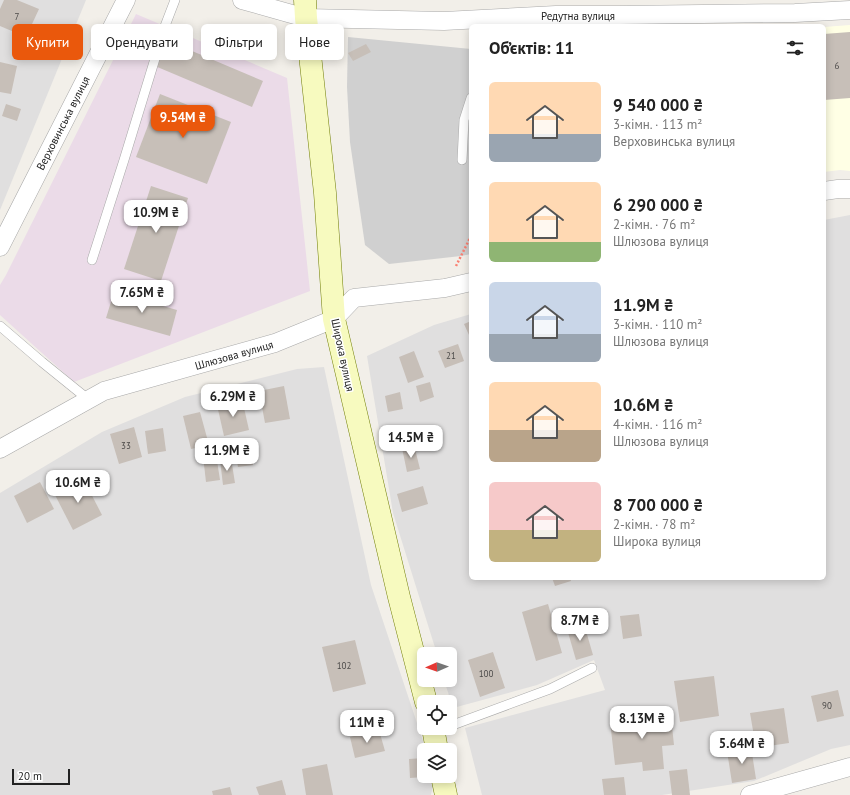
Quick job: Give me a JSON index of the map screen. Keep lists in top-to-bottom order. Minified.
{"streets":{"main road":["Широка вулиця"],"street":["Редутна вулиця","Верховинська вулиця","Шлюзова вулиця"]},"crossings":[["Редутна вулиця","Широка вулиця"],["Шлюзова вулиця","Широка вулиця"]],"house_numbers":["7","6","21","33","102","100","90"],"scale_bar":"20 m","north":"left","page":{"chip":["Купити","Орендувати","Фільтри","Нове"],"heading":"Об’єктів: 11","list":[{"name":"9 540 000 ₴","note":"3-кімн. · 113 m² · Верховинська вулиця"},{"name":"6 290 000 ₴","note":"2-кімн. · 76 m² · Шлюзова вулиця"},{"name":"11.9M ₴","note":"3-кімн. · 110 m² · Шлюзова вулиця"},{"name":"10.6M ₴","note":"4-кімн. · 116 m² · Шлюзова вулиця"},{"name":"8 700 000 ₴","note":"2-кімн. · 78 m² · Широка вулиця"}],"price":["9.54M ₴","10.9M ₴","7.65M ₴","6.29M ₴","14.5M ₴","11.9M ₴","10.6M ₴","8.7M ₴","8.13M ₴","11M ₴","5.64M ₴"],"scale":"20 m"}}
